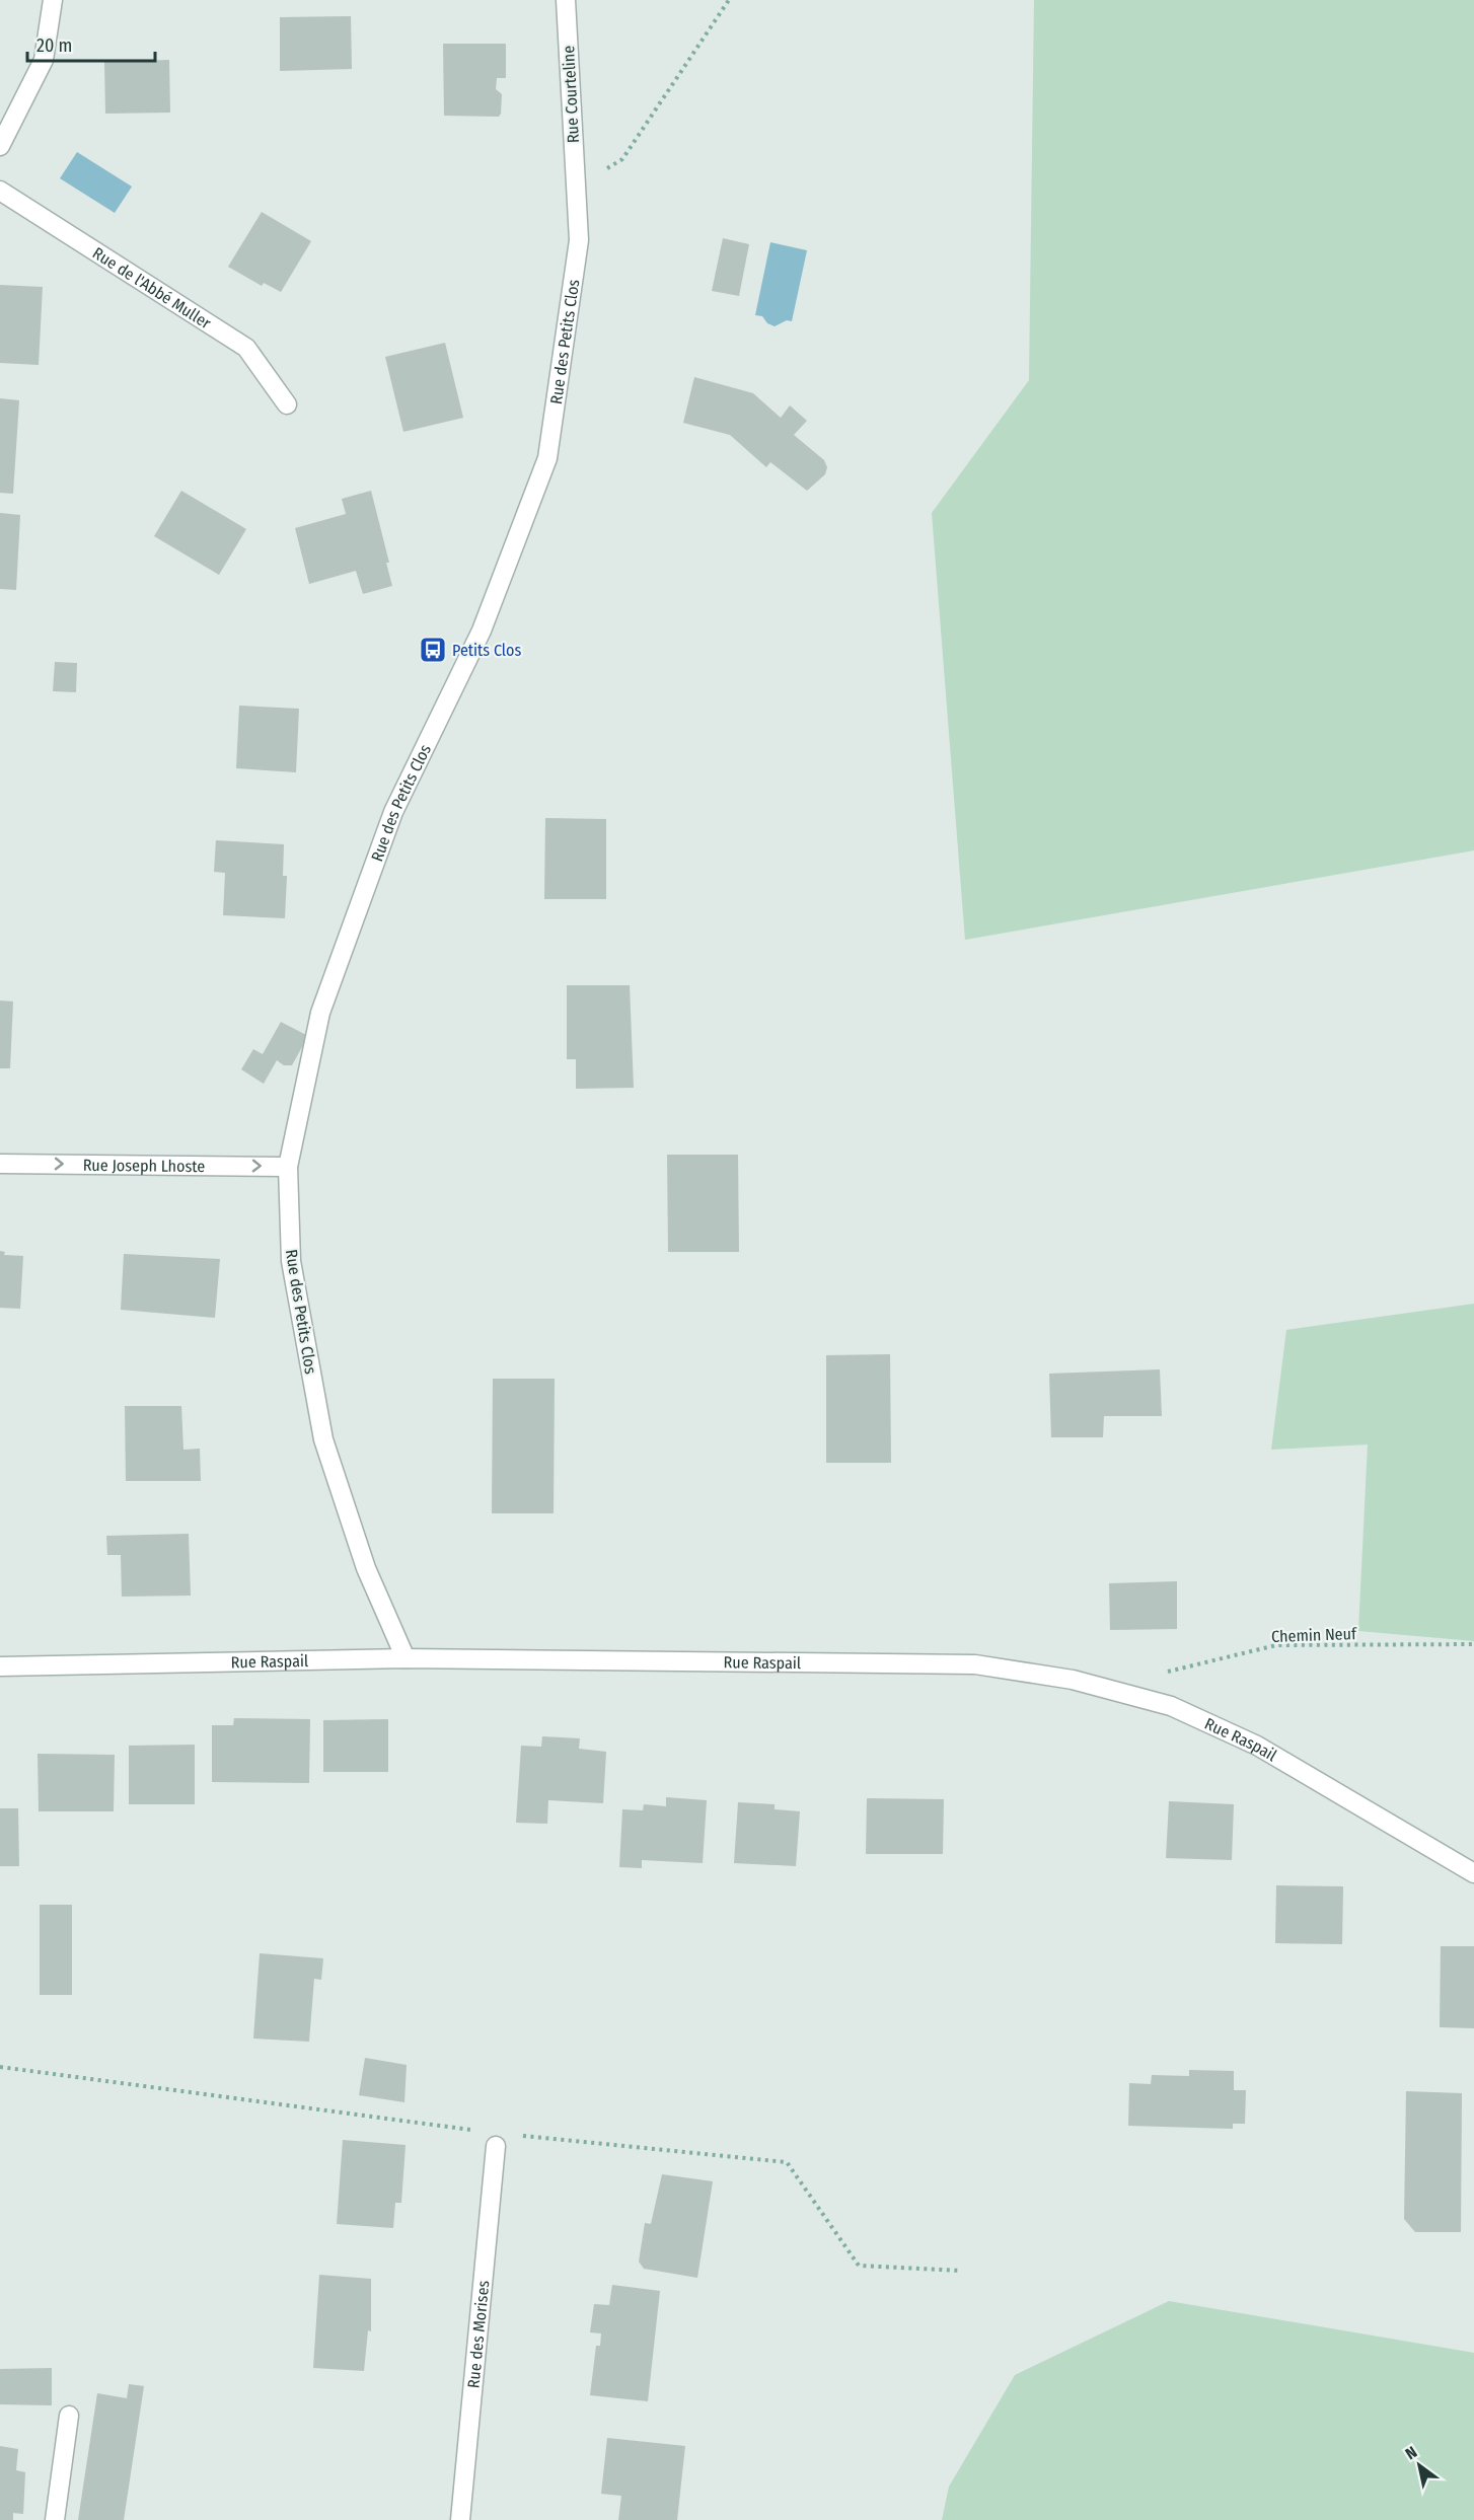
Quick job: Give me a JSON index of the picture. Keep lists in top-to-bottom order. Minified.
{"streets":{"street":["Rue Courteline","Rue de l'Abbé Muller","Rue des Petits Clos","Rue Joseph Lhoste","Rue Raspail","Rue des Morises"],"path":["Chemin Neuf"]},"crossings":[["Rue Courteline","Rue des Petits Clos"],["Rue des Petits Clos","Rue Joseph Lhoste"],["Rue des Petits Clos","Rue Raspail"],["Chemin Neuf","Rue Raspail"]],"one_way":["Rue Joseph Lhoste"],"places":{"bus stop":["Petits Clos"]},"scale_bar":"20 m","north":"top left"}
